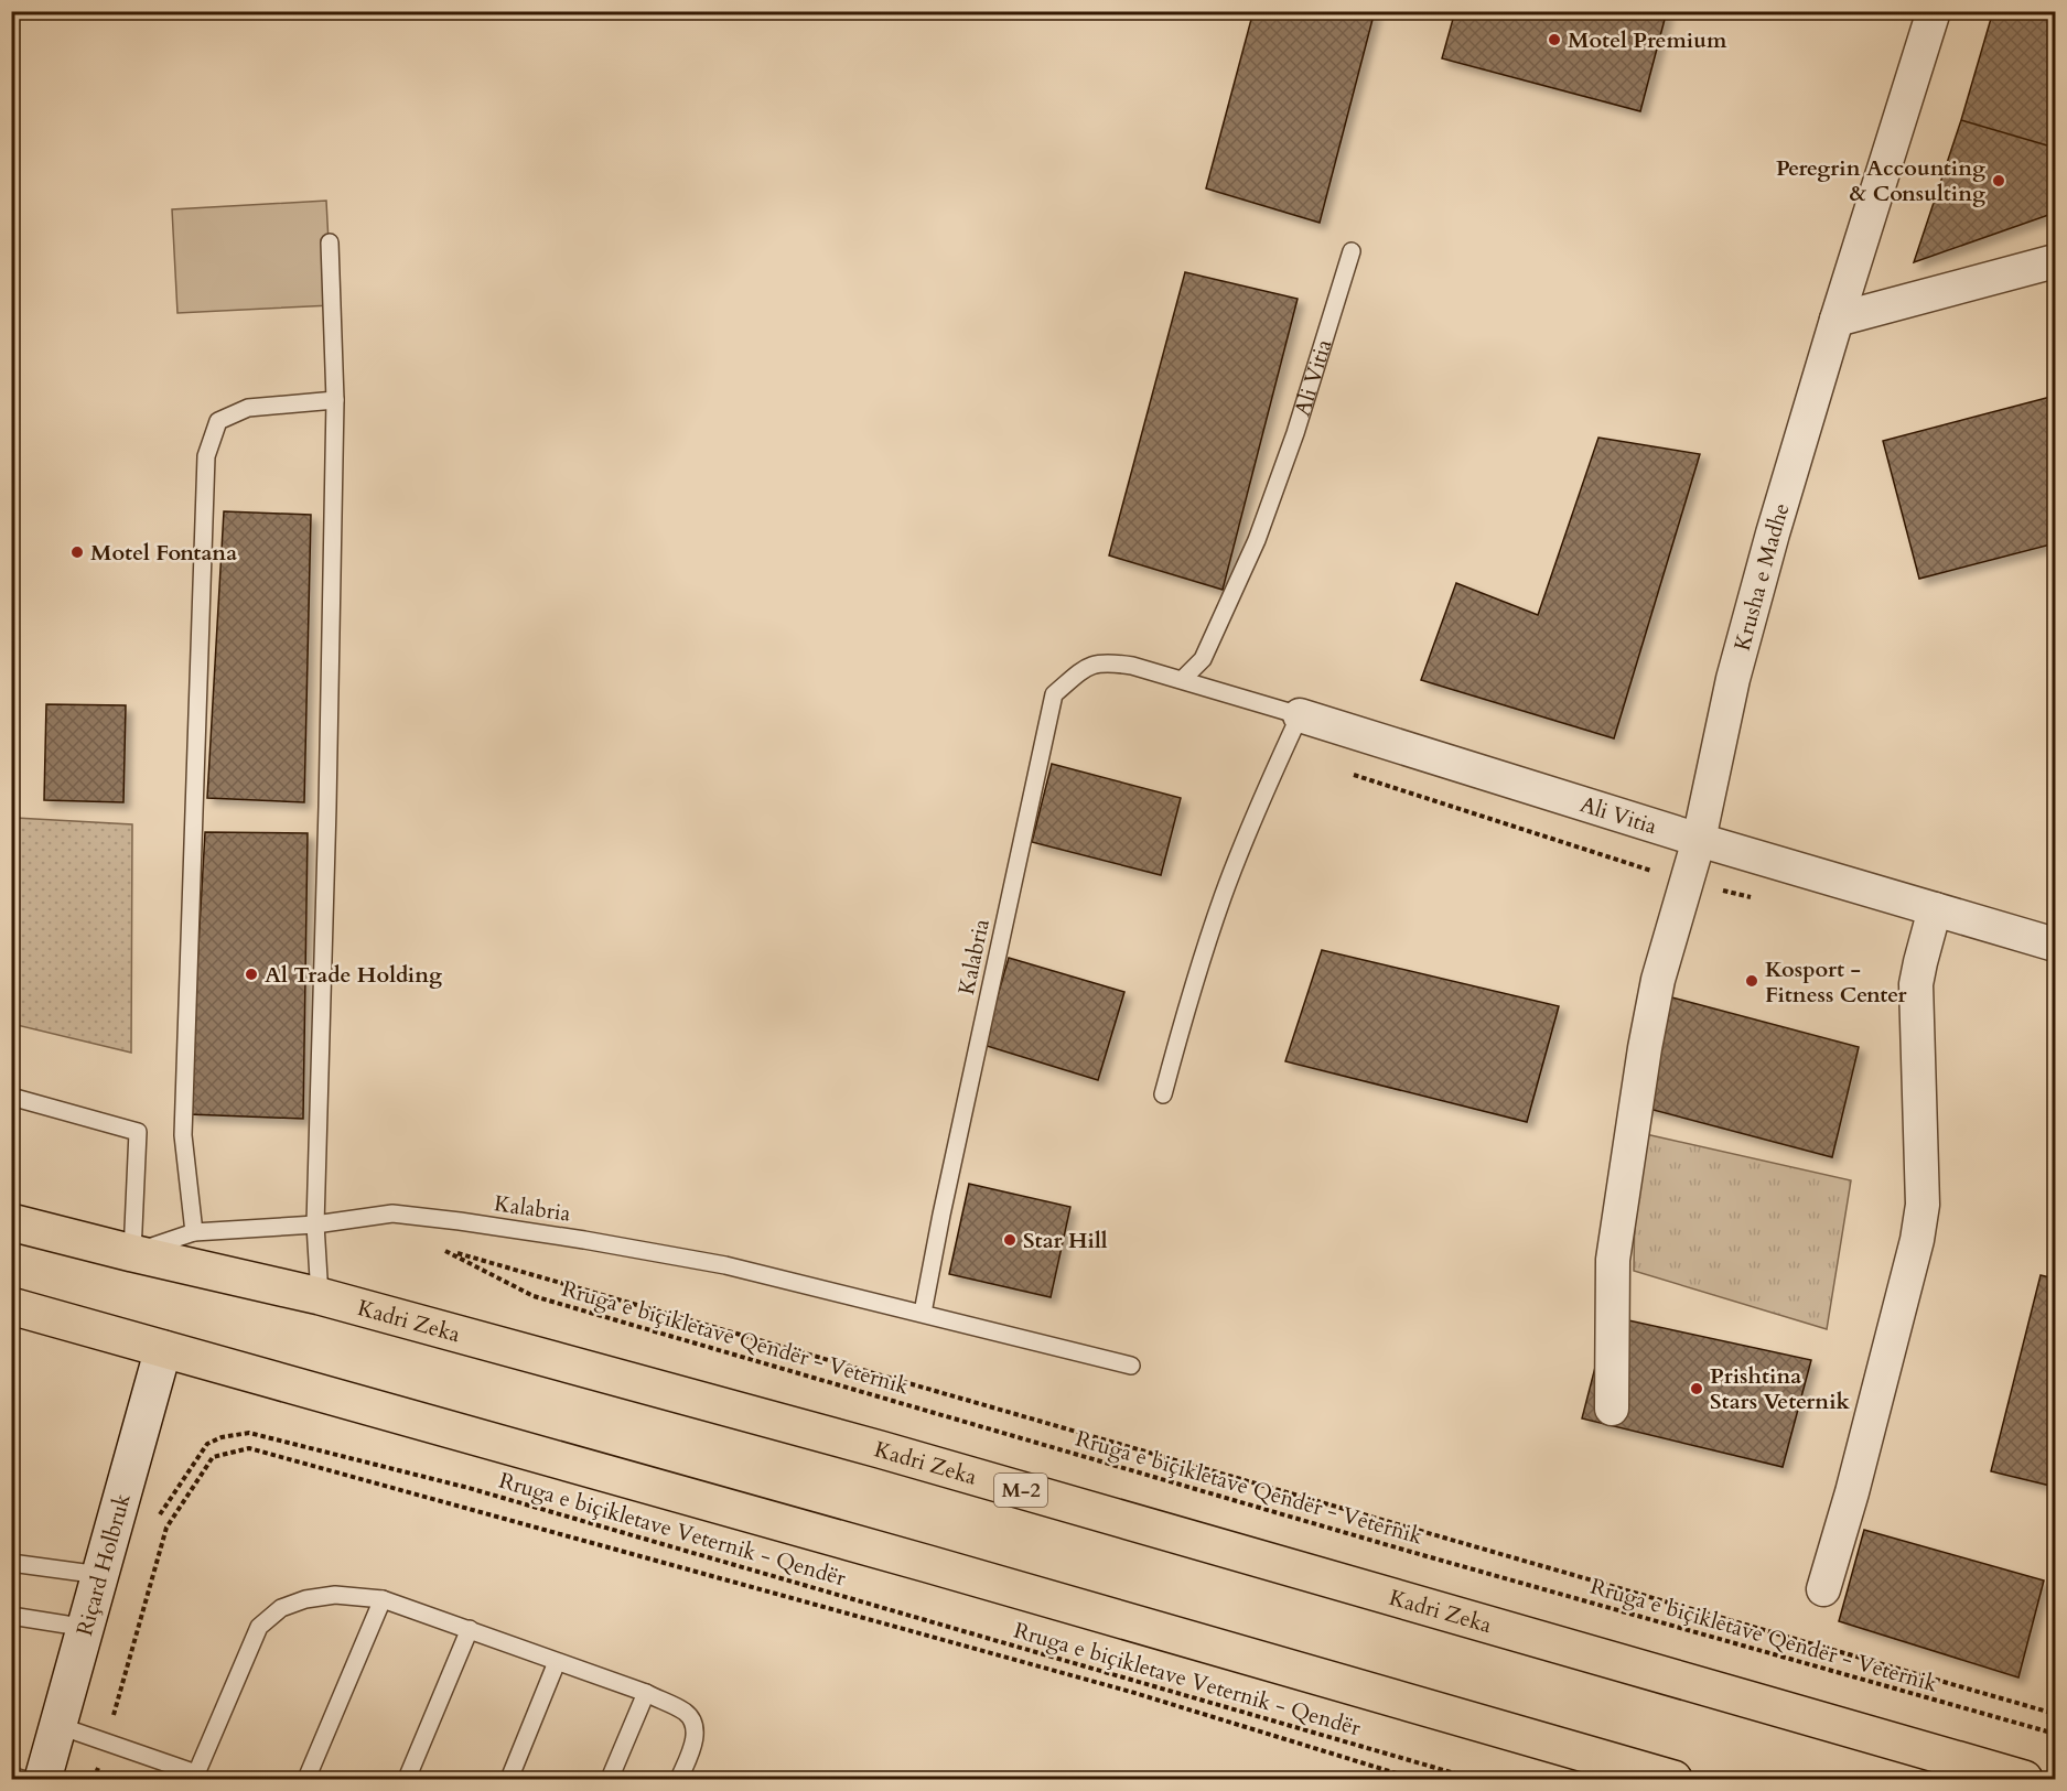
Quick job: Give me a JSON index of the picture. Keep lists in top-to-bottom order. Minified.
{"streets":{"highway":["Kadri Zeka","M-2"],"street":["Ali Vitia","Krusha e Madhe","Riçard Holbruk"],"lane":["Kalabria"],"path":["Rruga e biçikletave Qendër - Veternik","Rruga e biçikletave Veternik - Qendër"]},"crossings":[["Ali Vitia","Krusha e Madhe"],["Ali Vitia","Kalabria"],["Kalabria","Kadri Zeka"]],"places":["Motel Premium","Peregrin Accounting & Consulting","Motel Fontana","Al Trade Holding","Kosport - Fitness Center","Star Hill","Prishtina Stars Veternik"]}
